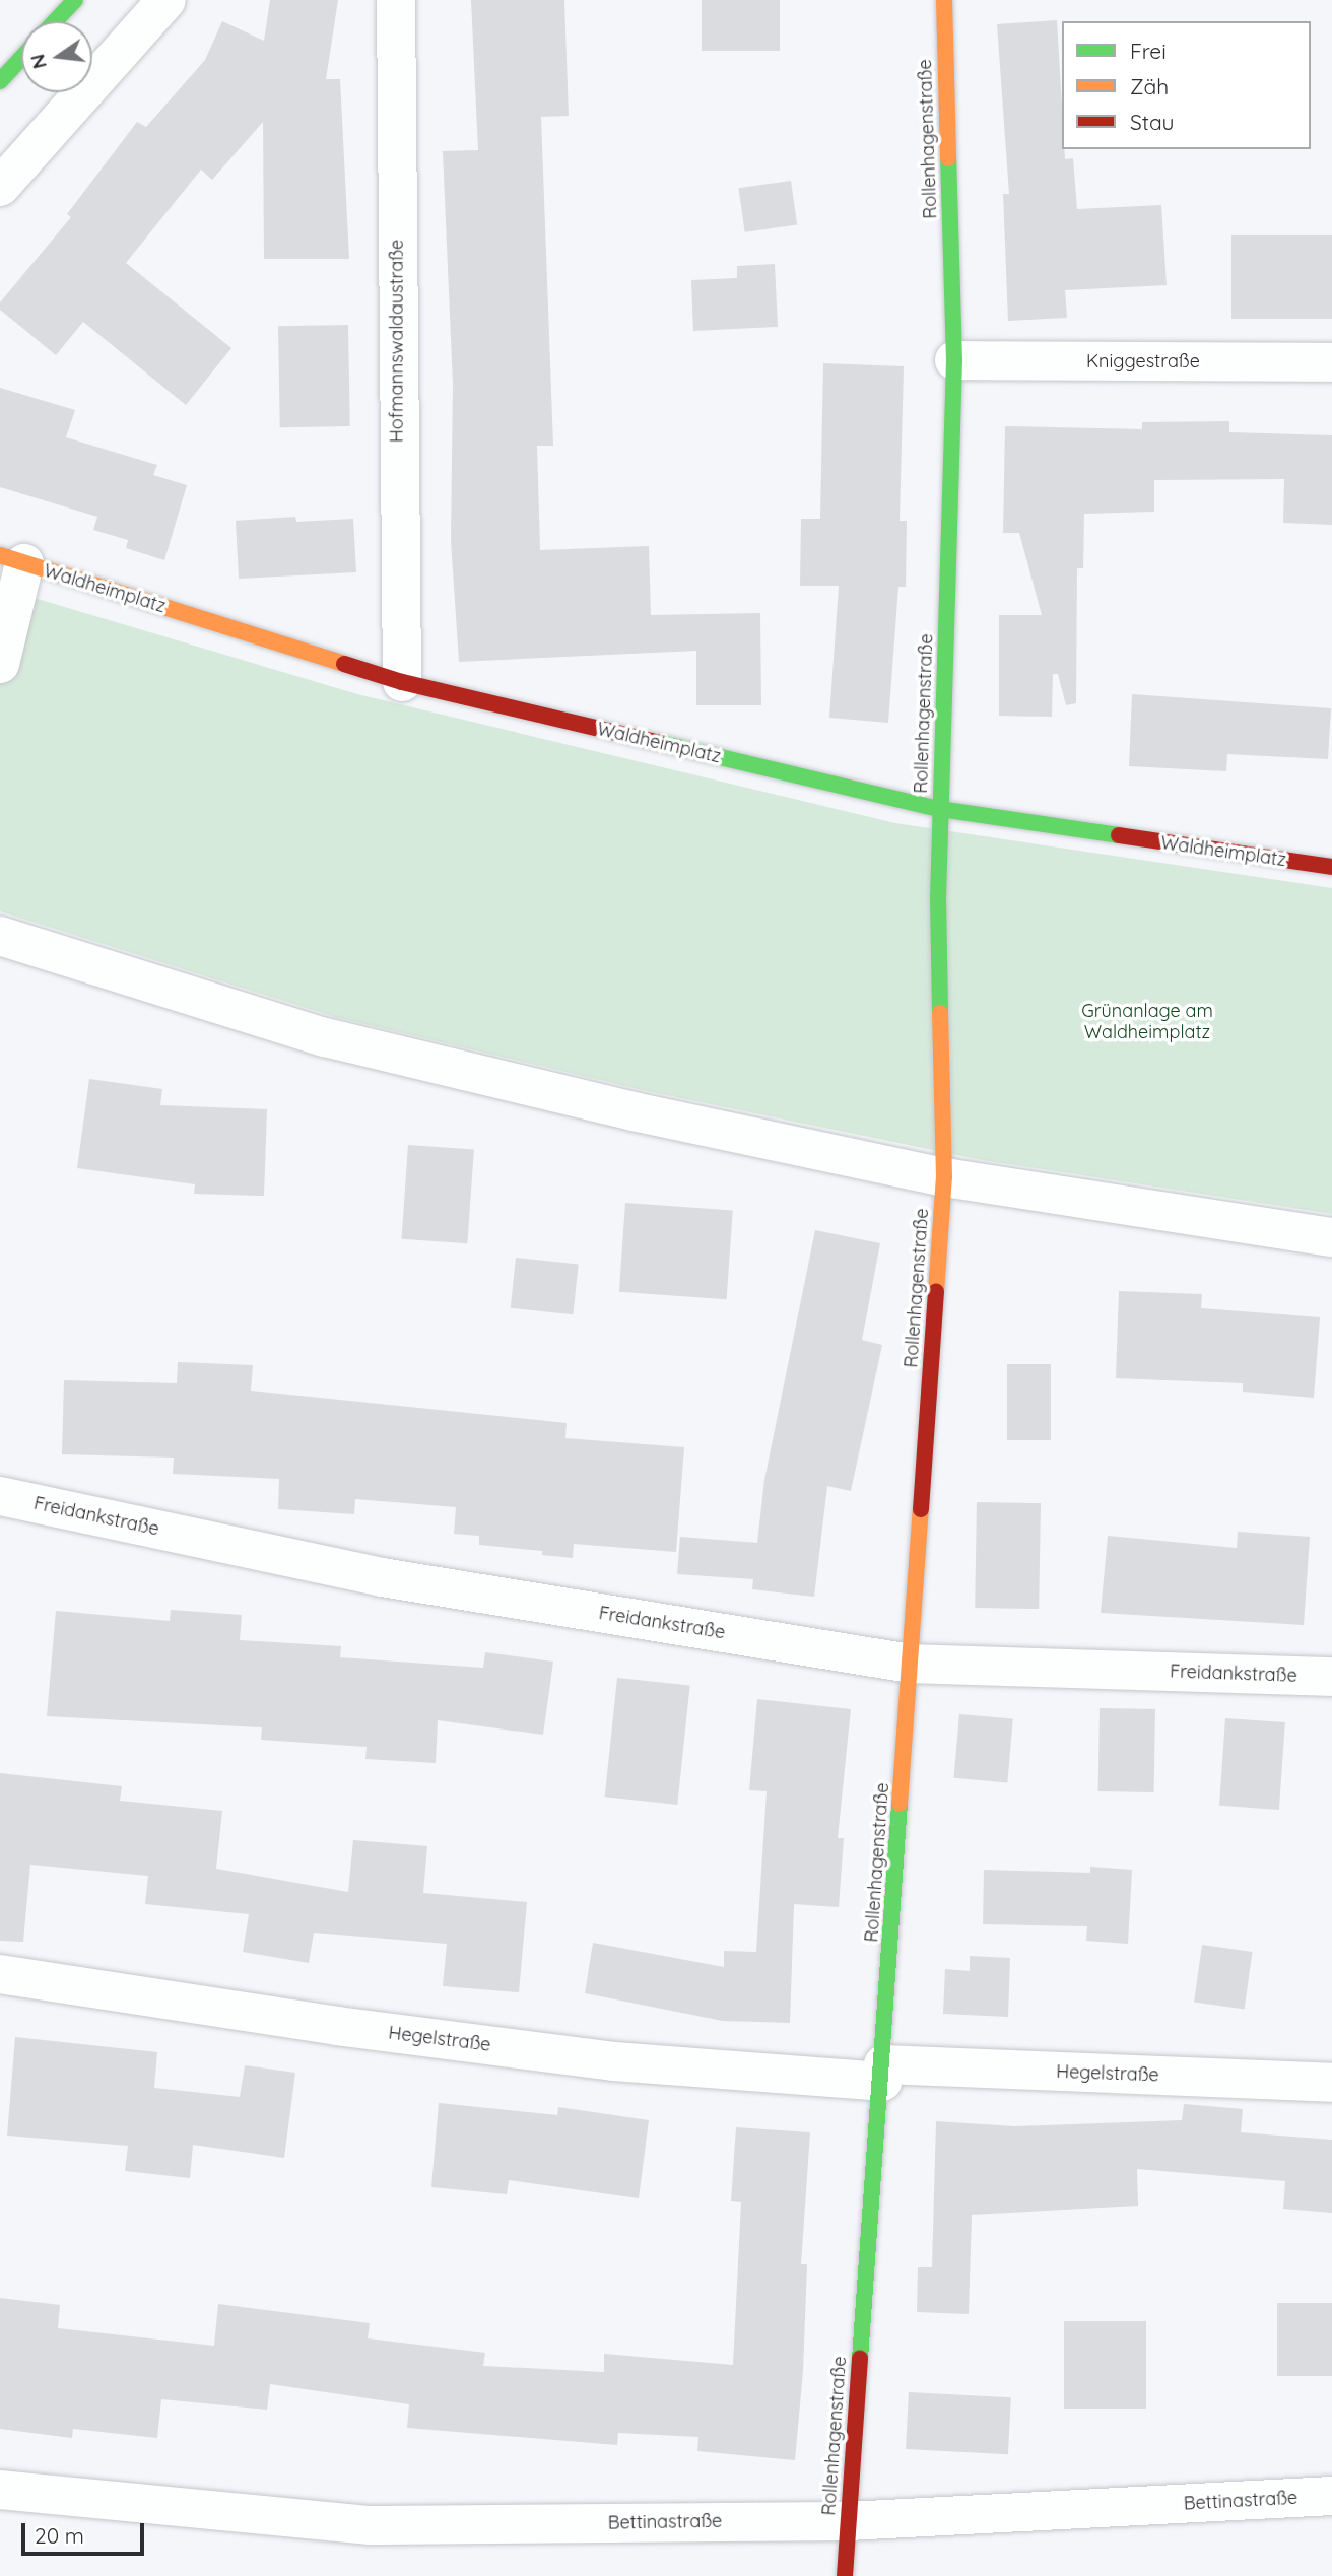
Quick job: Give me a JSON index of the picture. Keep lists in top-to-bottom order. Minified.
{"streets":{"street":["Rollenhagenstraße","Hofmannswaldaustraße","Kniggestraße","Waldheimplatz","Freidankstraße","Hegelstraße","Bettinastraße"]},"crossings":[["Rollenhagenstraße","Kniggestraße"],["Rollenhagenstraße","Waldheimplatz"],["Rollenhagenstraße","Freidankstraße"],["Rollenhagenstraße","Hegelstraße"],["Rollenhagenstraße","Bettinastraße"],["Hofmannswaldaustraße","Waldheimplatz"]],"parks":["Grünanlage am Waldheimplatz"],"legend":["Frei","Zäh","Stau"],"scale_bar":"20 m","north":"left"}
